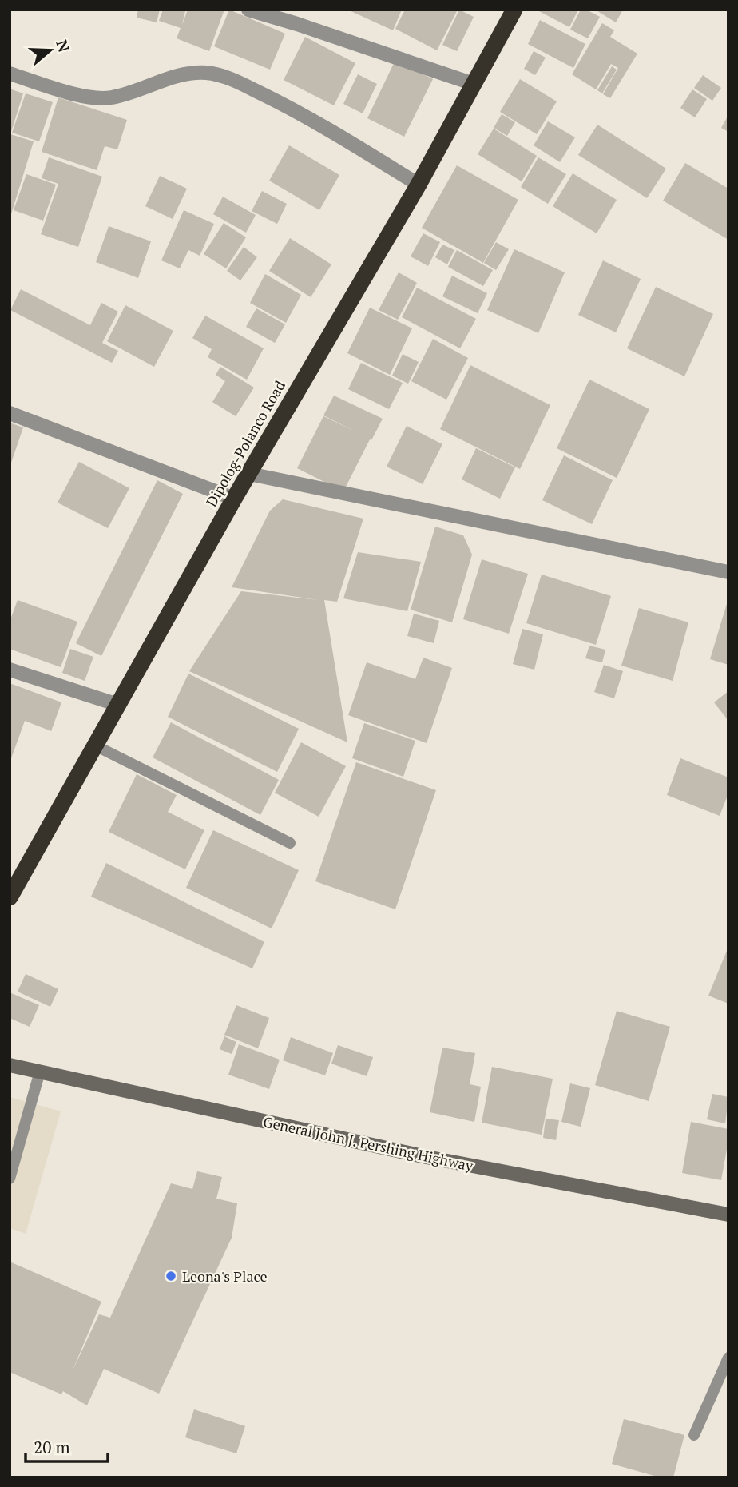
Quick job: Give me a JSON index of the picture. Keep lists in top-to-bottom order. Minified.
{"streets":{"highway":["Dipolog-Polanco Road"],"main road":["General John J. Pershing Highway"]},"places":["Leona's Place"],"scale_bar":"20 m","north":"right"}
